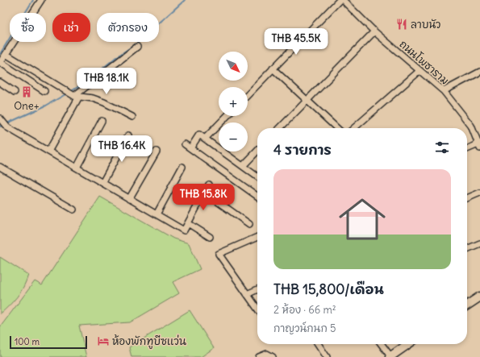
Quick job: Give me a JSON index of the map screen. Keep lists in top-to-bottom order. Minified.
{"streets":{"street":["ถนนโพธาราม"]},"places":{"restaurant":["ลาบนัว"],"building":["One+"],"hotel":["ห้องพักทูบีซแว่น"]},"scale_bar":"100 m","north":"bottom right","page":{"chip":["ซื้อ","เช่า","ตัวกรอง"],"price":["THB 45.5K","THB 18.1K","THB 16.4K","THB 15.8K"],"map_buttons":["+","−"],"heading":"4 รายการ","list":[{"name":"THB 15,800/เดือน","note":"2 ห้อง · 66 m² · กาญวน์กนก 5"}],"scale":"100 m"}}
